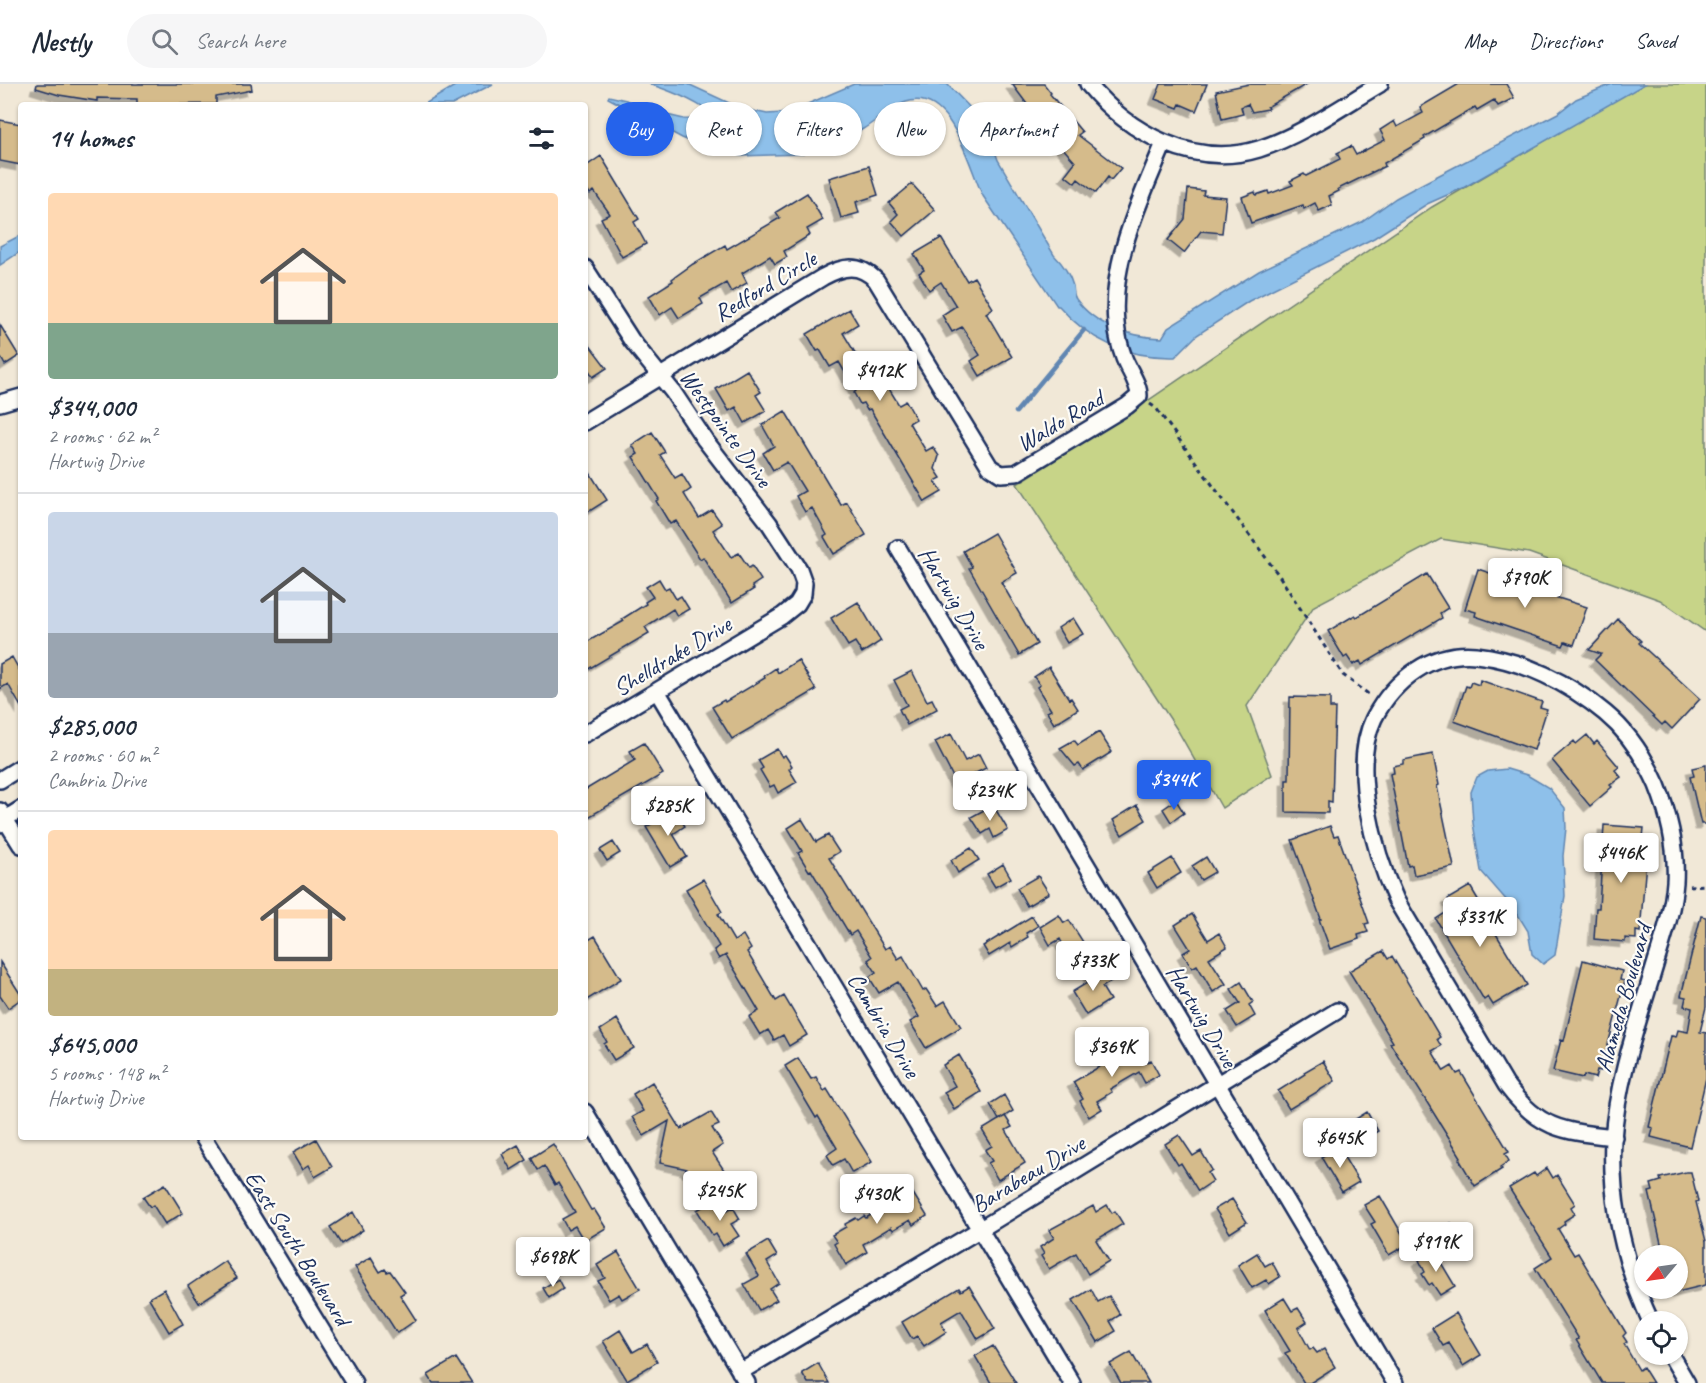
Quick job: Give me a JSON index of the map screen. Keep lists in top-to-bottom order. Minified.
{"streets":{"street":["Redford Circle","Waldo Road","Westpointe Drive","Hartwig Drive","Shelldrake Drive","Alameda Boulevard","Cambria Drive","Barabeau Drive","East South Boulevard"]},"crossings":[["Redford Circle","Waldo Road"],["Redford Circle","Westpointe Drive"],["Westpointe Drive","Shelldrake Drive"],["Hartwig Drive","Barabeau Drive"],["Shelldrake Drive","Cambria Drive"],["Cambria Drive","Barabeau Drive"]],"north":"bottom left","page":{"header":"Nestly","search":"Search here","nav":["Map","Directions","Saved"],"chip":["Buy","Rent","Filters","New","Apartment"],"heading":"14 homes","list":[{"name":"$344,000","note":"2 rooms · 62 m² · Hartwig Drive"},{"name":"$285,000","note":"2 rooms · 60 m² · Cambria Drive"},{"name":"$645,000","note":"5 rooms · 148 m² · Hartwig Drive"}],"price":["$412K","$790K","$344K","$234K","$285K","$446K","$331K","$733K","$369K","$645K","$245K","$430K","$919K","$698K"]}}
